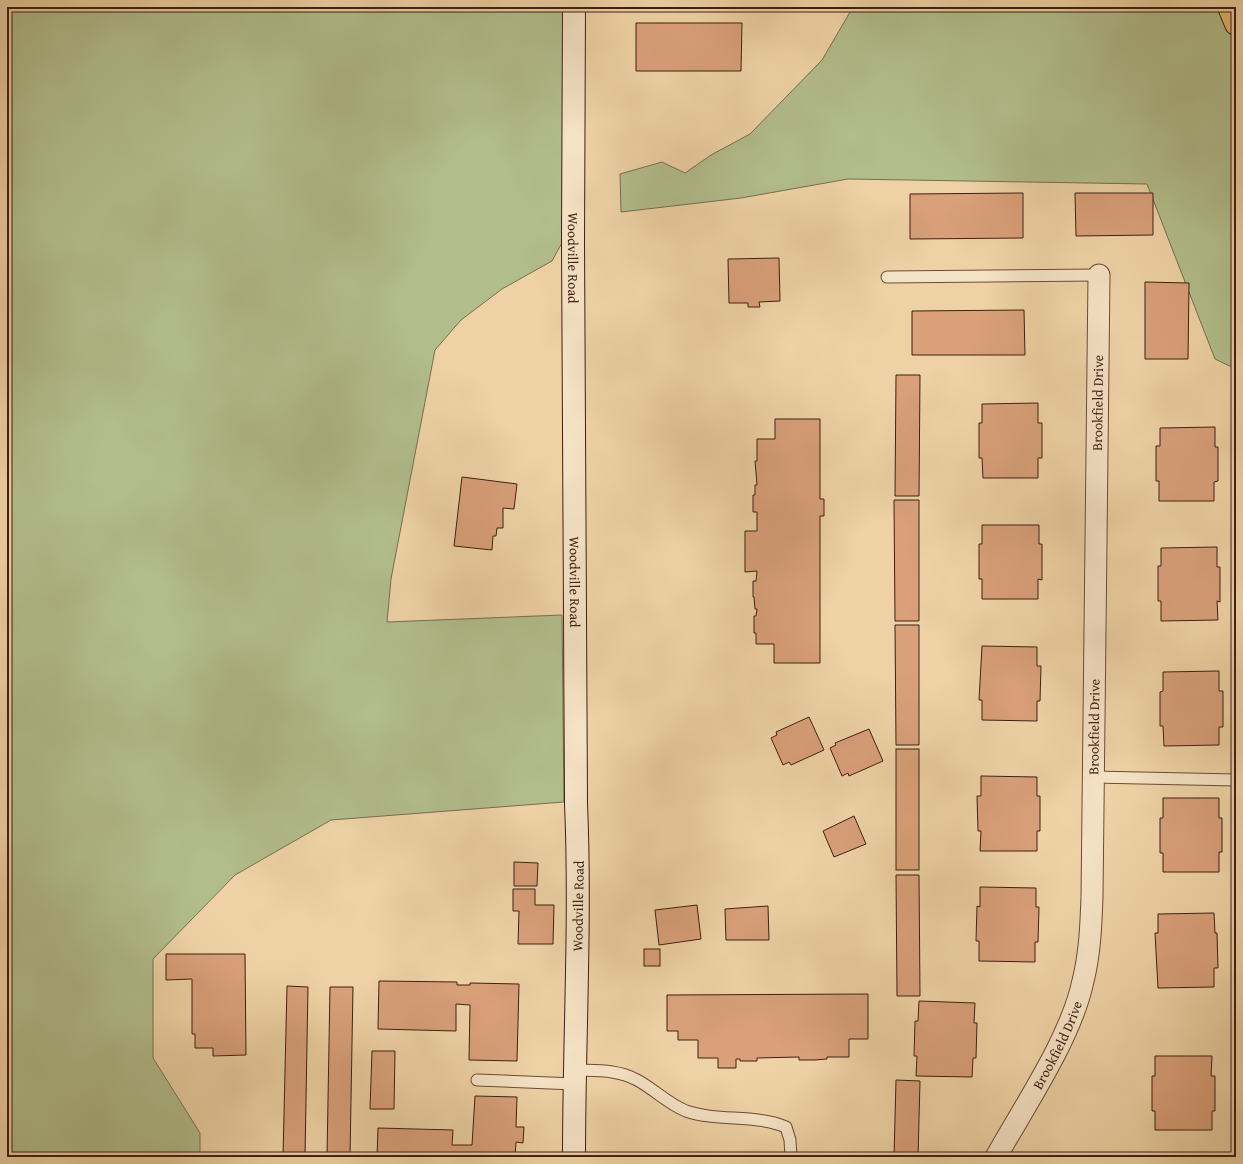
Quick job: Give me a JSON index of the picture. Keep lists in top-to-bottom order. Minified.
{"streets":{"street":["Woodville Road","Brookfield Drive"]}}
